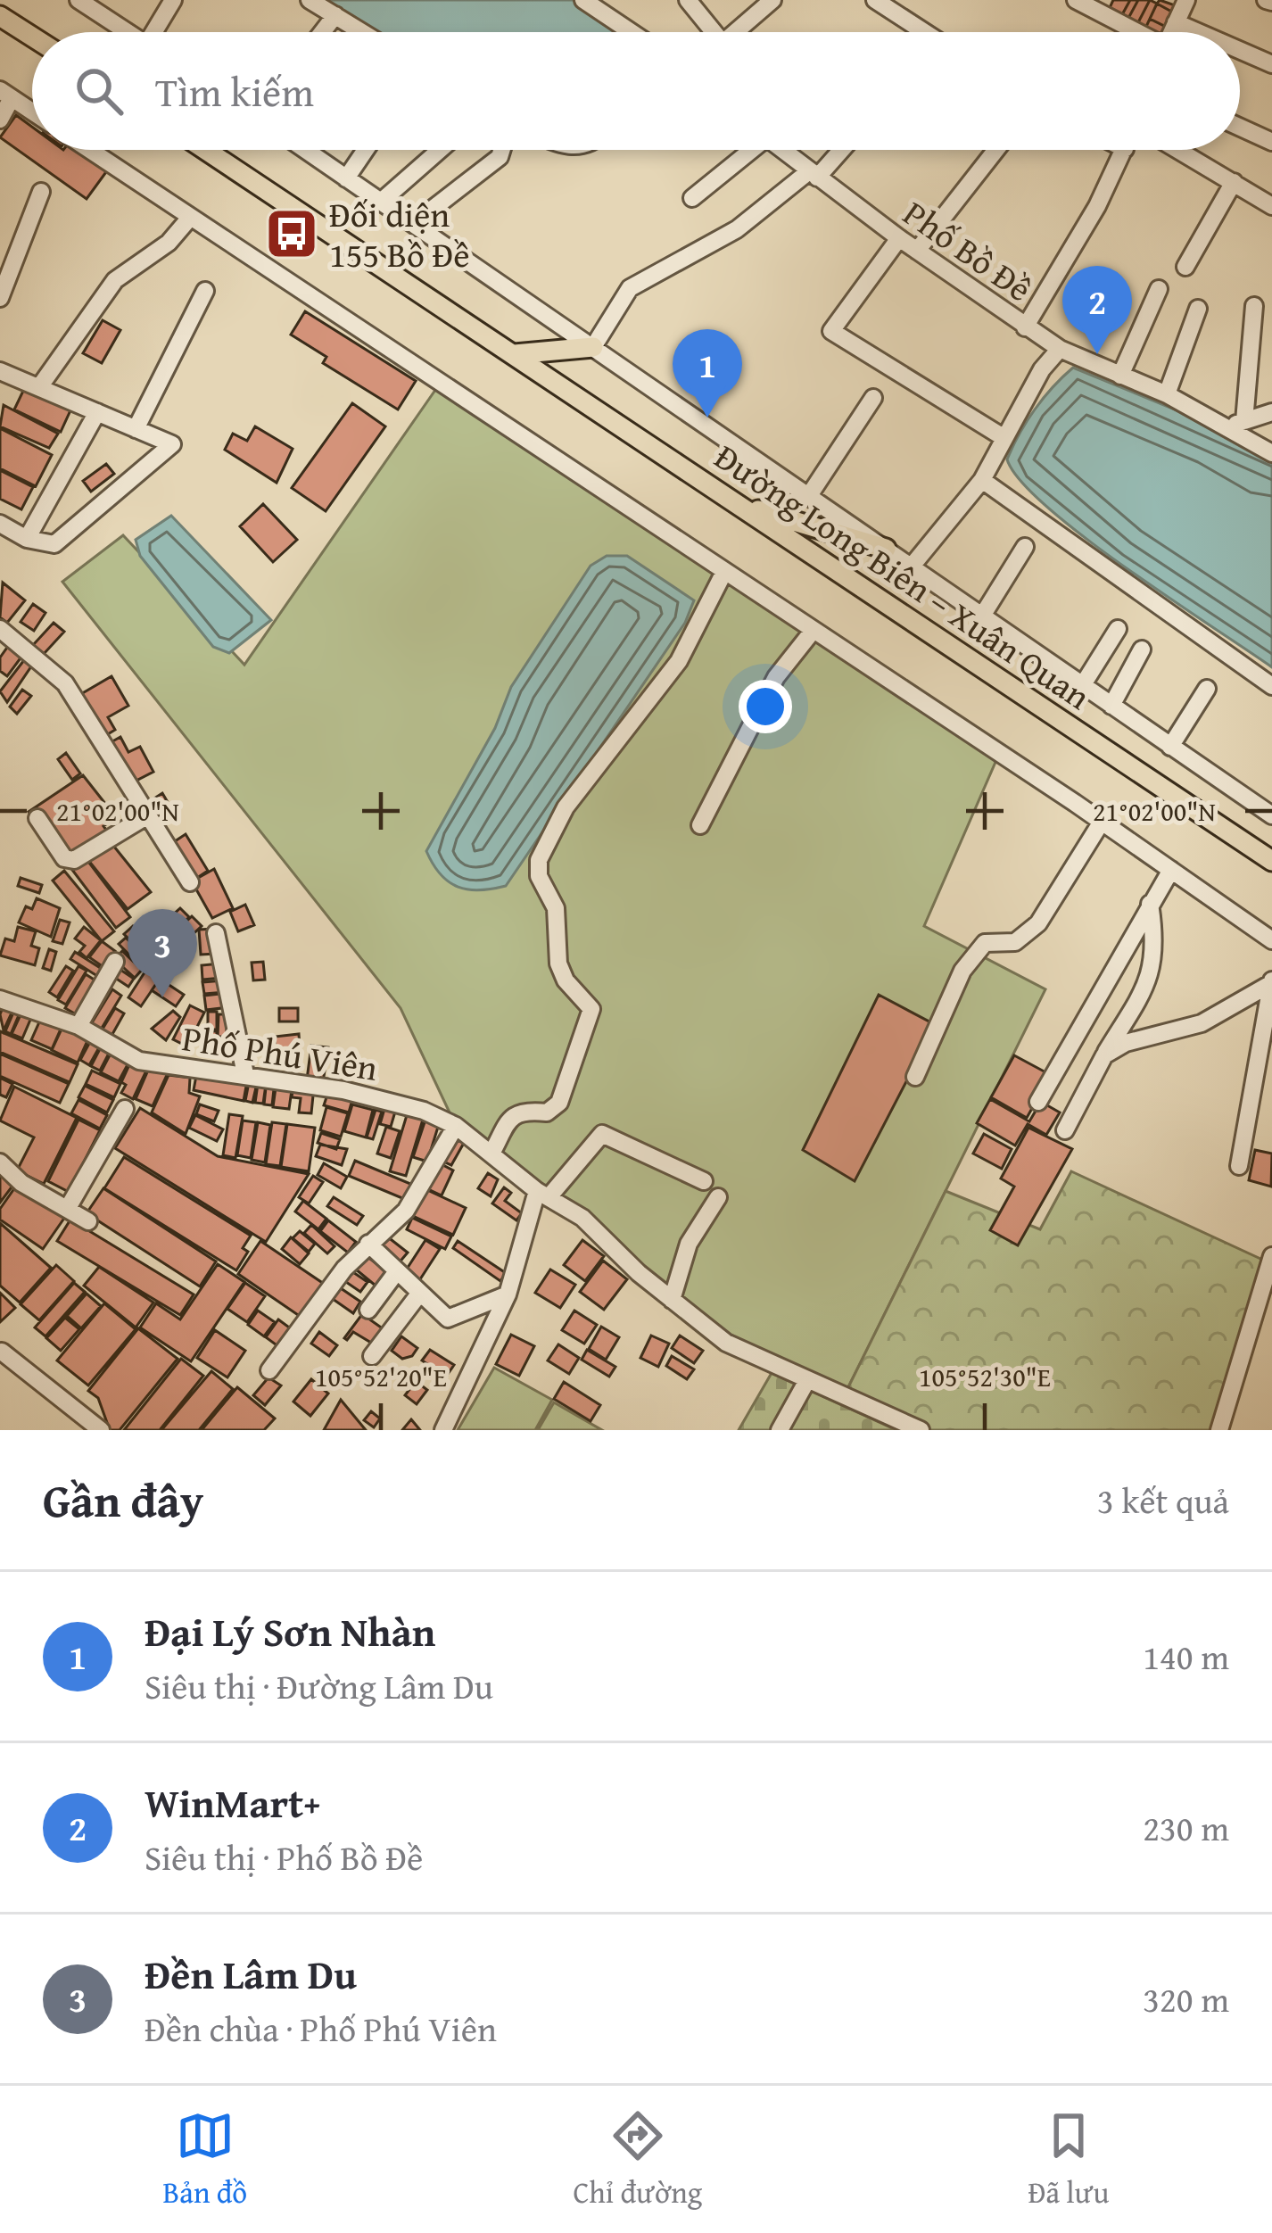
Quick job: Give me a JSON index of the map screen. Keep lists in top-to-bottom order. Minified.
{"streets":{"main road":["Đường Long Biên – Xuân Quan"],"street":["Phố Bồ Đề","Phố Phú Viên"]},"places":{"bus stop":["Đối diện 155 Bồ Đề"]},"page":{"search":"Tìm kiếm","pins":["2","1","3"],"heading":["Gần đây","3 kết quả"],"list":[{"mark":"1","name":"Đại Lý Sơn Nhàn","note":"Siêu thị · Đường Lâm Du","value":"140 m"},{"mark":"2","name":"WinMart+","note":"Siêu thị · Phố Bồ Đề","value":"230 m"},{"mark":"3","name":"Đền Lâm Du","note":"Đền chùa · Phố Phú Viên","value":"320 m"}],"nav":["Bản đồ","Chỉ đường","Đã lưu"]},"coordinates":["21°02'00\"N","105°52'20\"E","105°52'30\"E"]}
